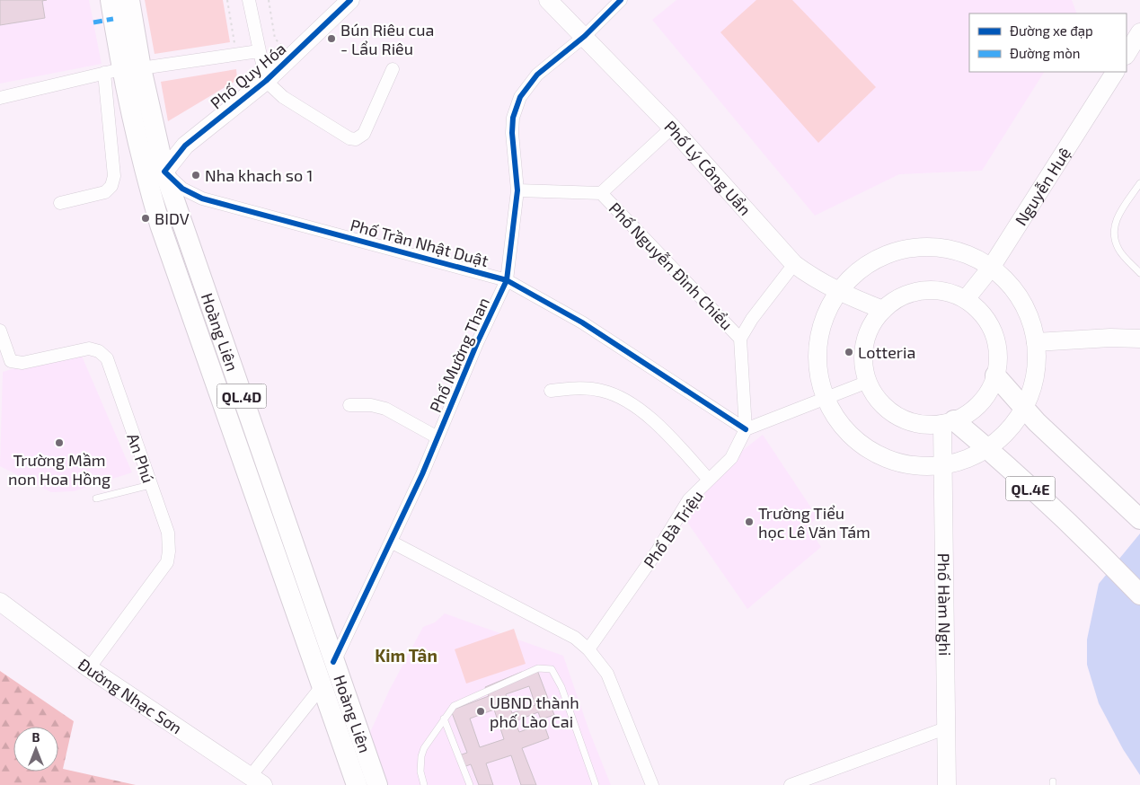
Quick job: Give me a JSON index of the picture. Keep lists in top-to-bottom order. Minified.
{"streets":{"main road":["Phố Quy Hóa","Phố Lý Công Uẩn","Nguyễn Huệ","Hoàng Liên","QL.4D","QL.4E","Phố Hàm Nghi","Đường Nhạc Sơn"],"street":["Phố Trần Nhật Duật","Phố Nguyễn Đình Chiểu","Phố Mường Than","An Phú","Phố Bà Triệu"]},"crossings":[["Phố Quy Hóa","Phố Trần Nhật Duật"],["Phố Quy Hóa","Hoàng Liên"],["Phố Lý Công Uẩn","Nguyễn Huệ"],["Phố Lý Công Uẩn","Phố Nguyễn Đình Chiểu"],["Phố Lý Công Uẩn","Phố Mường Than"],["Phố Lý Công Uẩn","QL.4E"],["Phố Lý Công Uẩn","Phố Hàm Nghi"],["Nguyễn Huệ","QL.4E"],["Nguyễn Huệ","Phố Hàm Nghi"],["Phố Trần Nhật Duật","Hoàng Liên"],["Phố Trần Nhật Duật","Phố Mường Than"],["Phố Trần Nhật Duật","Phố Bà Triệu"],["Phố Nguyễn Đình Chiểu","Phố Mường Than"],["Hoàng Liên","Phố Mường Than"],["An Phú","Đường Nhạc Sơn"],["QL.4E","Phố Hàm Nghi"]],"districts":["Kim Tân"],"places":["Bún Riêu cua - Lẩu Riêu","Nha khach so 1","BIDV","Lotteria","Trường Mầm non Hoa Hồng","Trường Tiểu học Lê Văn Tám","UBND thành phố Lào Cai"],"legend":["Đường xe đạp","Đường mòn"],"north":"top"}
